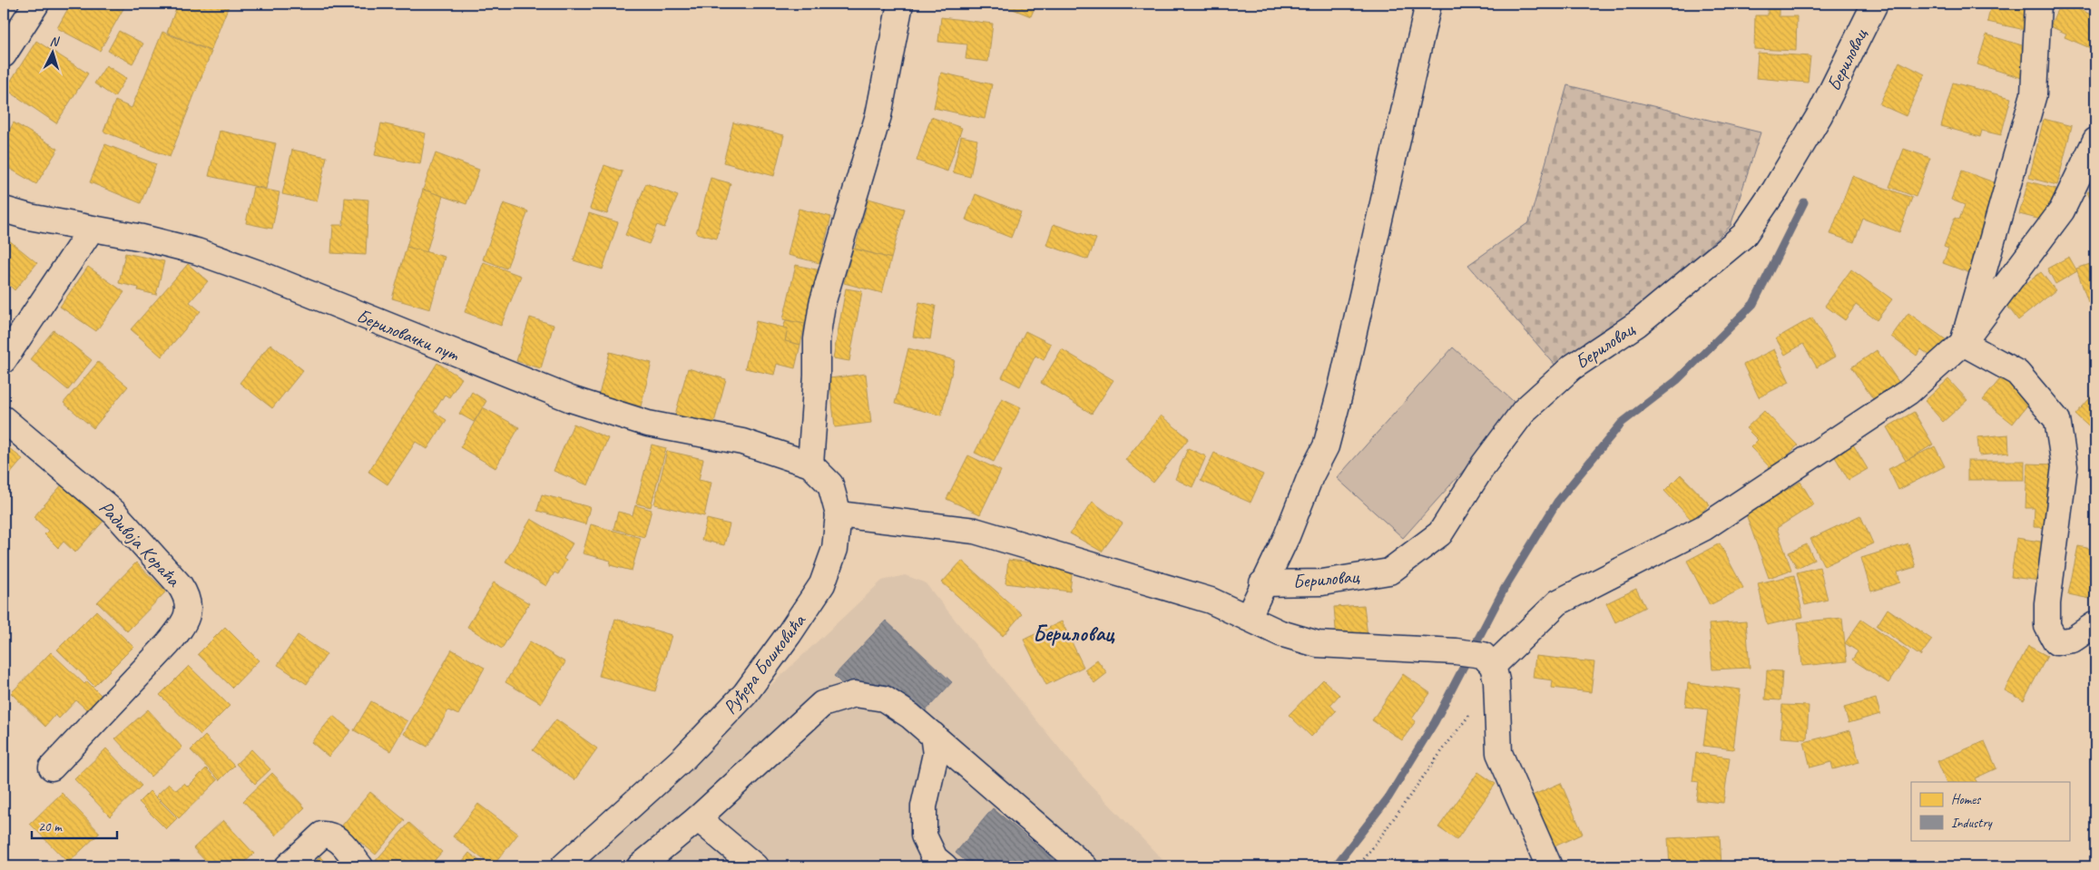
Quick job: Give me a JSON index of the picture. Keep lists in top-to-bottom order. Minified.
{"streets":{"street":["Бериловац","Бериловачки пут","Радивоја Кораћа","Руђера Бошковића"]},"crossings":[["Бериловачки пут","Руђера Бошковића"]],"districts":["Бериловац"],"legend":["Homes","Industry"],"scale_bar":"20 m","north":"top"}
